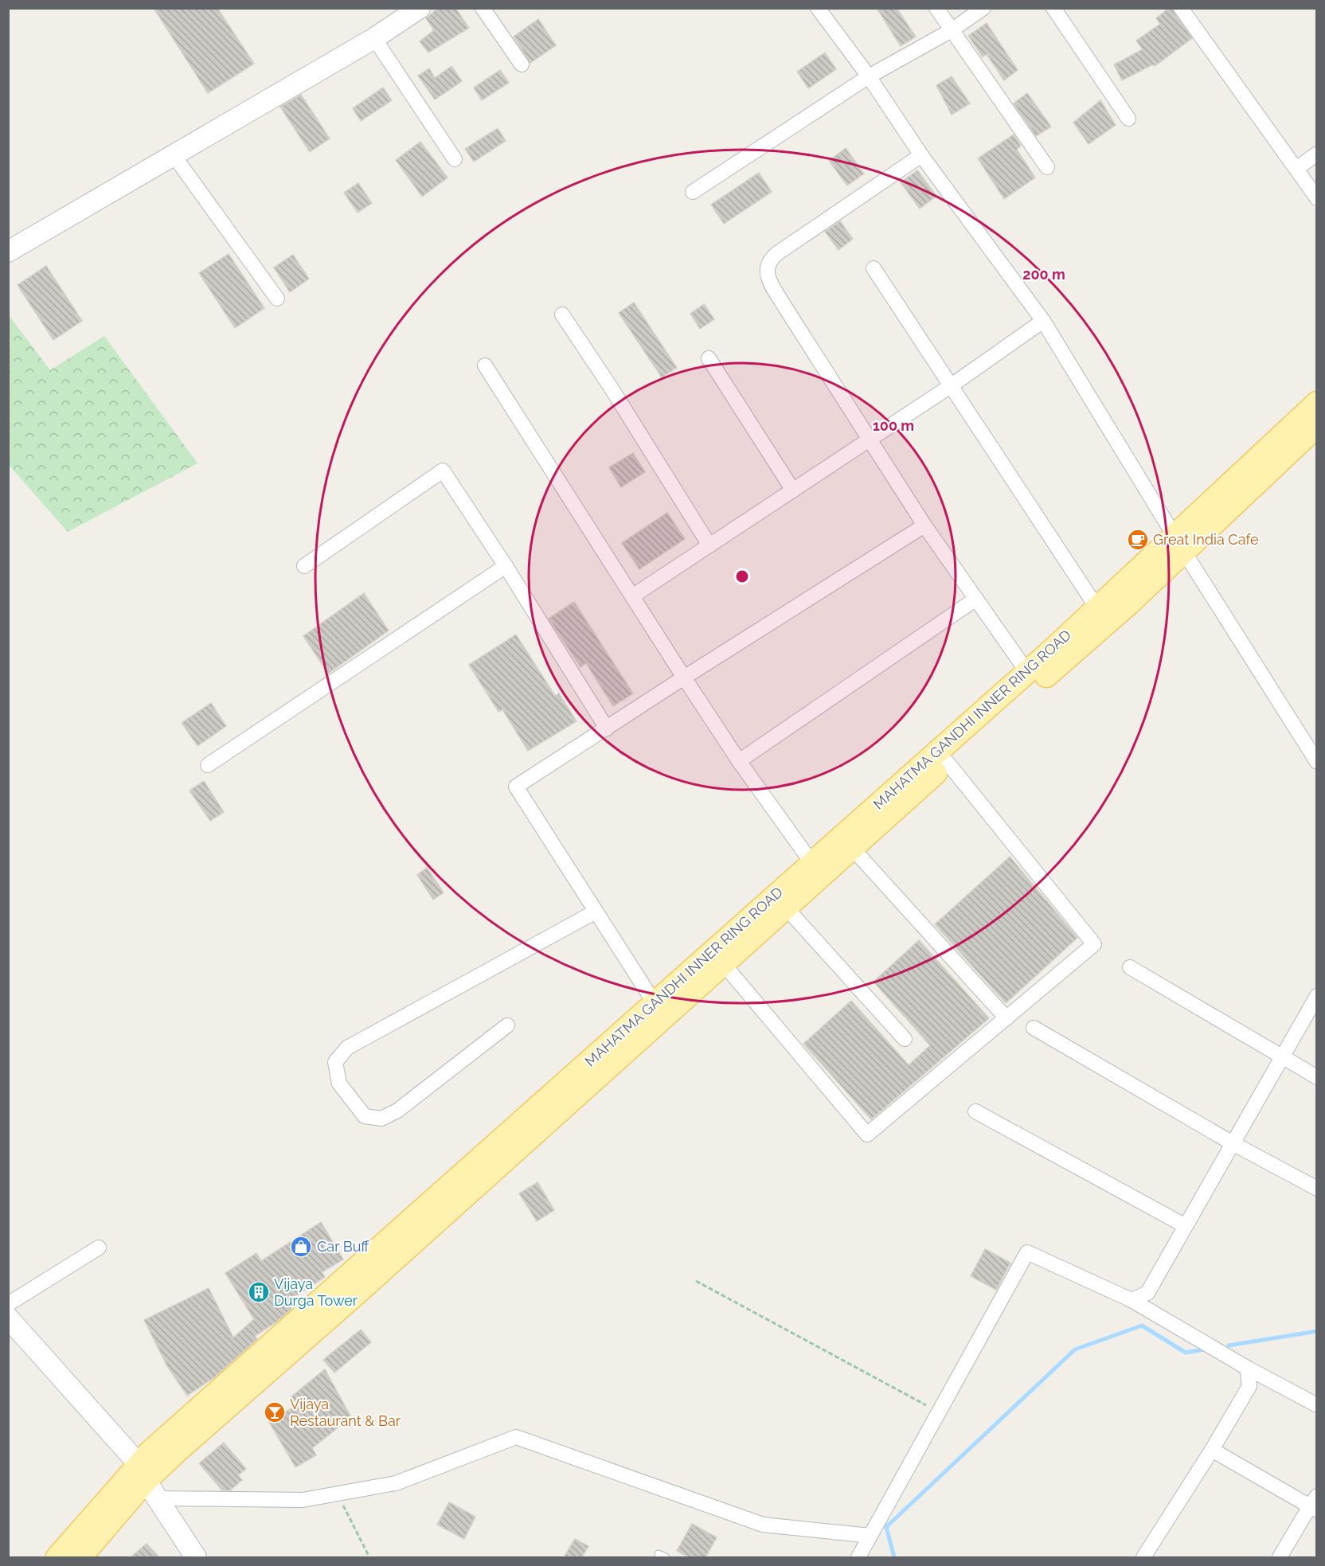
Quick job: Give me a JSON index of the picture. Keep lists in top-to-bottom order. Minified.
{"streets":{"main road":["MAHATMA GANDHI INNER RING ROAD"]},"places":{"cafe":["Great India Cafe"],"shop":["Car Buff"],"building":["Vijaya Durga Tower"],"bar":["Vijaya Restaurant & Bar"]},"rings":["200 m","100 m"]}
